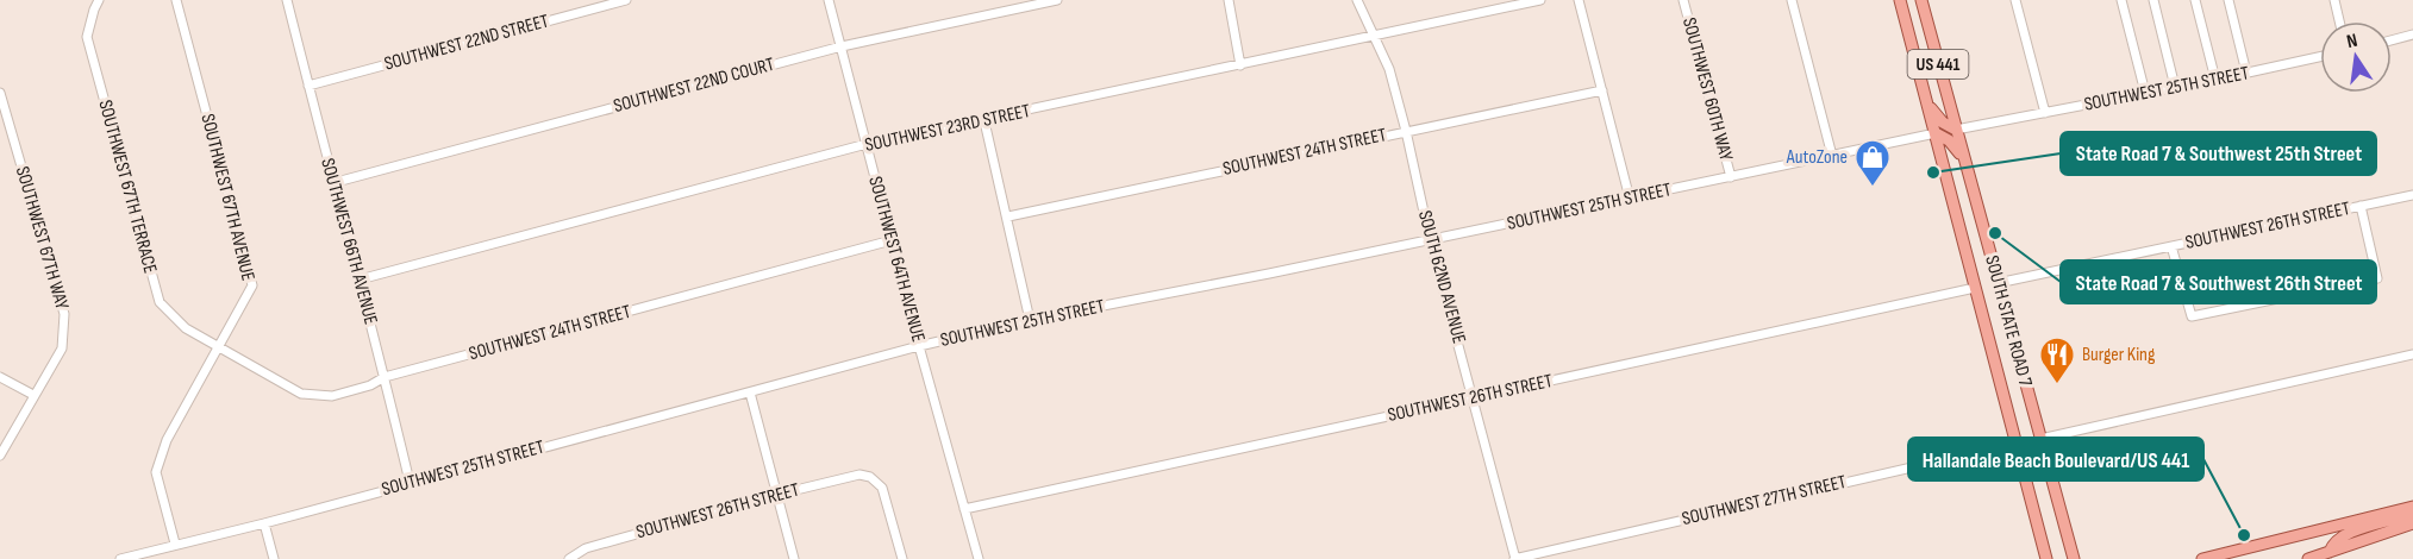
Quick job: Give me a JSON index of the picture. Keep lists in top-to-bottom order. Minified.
{"streets":{"main road":["US 441","SOUTH STATE ROAD 7"],"street":["SOUTHWEST 22ND STREET","SOUTHWEST 22ND COURT","SOUTHWEST 60TH WAY","SOUTHWEST 25TH STREET","SOUTHWEST 23RD STREET","SOUTHWEST 24TH STREET","SOUTHWEST 67TH TERRACE","SOUTHWEST 67TH AVENUE","SOUTHWEST 26TH STREET","SOUTHWEST 67TH WAY","SOUTHWEST 66TH AVENUE","SOUTHWEST 64TH AVENUE","SOUTH 62ND AVENUE","SOUTHWEST 27TH STREET"]},"crossings":[["SOUTHWEST 22ND STREET","SOUTHWEST 66TH AVENUE"],["SOUTHWEST 22ND COURT","SOUTHWEST 66TH AVENUE"],["SOUTHWEST 22ND COURT","SOUTHWEST 64TH AVENUE"],["SOUTHWEST 60TH WAY","SOUTHWEST 25TH STREET"],["SOUTHWEST 25TH STREET","SOUTHWEST 67TH AVENUE"],["SOUTHWEST 25TH STREET","SOUTHWEST 66TH AVENUE"],["SOUTHWEST 25TH STREET","SOUTHWEST 64TH AVENUE"],["SOUTHWEST 25TH STREET","SOUTH 62ND AVENUE"],["SOUTHWEST 25TH STREET","SOUTH STATE ROAD 7"],["SOUTHWEST 23RD STREET","SOUTHWEST 66TH AVENUE"],["SOUTHWEST 23RD STREET","SOUTHWEST 64TH AVENUE"],["SOUTHWEST 23RD STREET","SOUTH 62ND AVENUE"],["SOUTHWEST 24TH STREET","SOUTHWEST 67TH TERRACE"],["SOUTHWEST 24TH STREET","SOUTHWEST 67TH AVENUE"],["SOUTHWEST 24TH STREET","SOUTHWEST 66TH AVENUE"],["SOUTHWEST 24TH STREET","SOUTHWEST 64TH AVENUE"],["SOUTHWEST 24TH STREET","SOUTH 62ND AVENUE"],["SOUTHWEST 67TH TERRACE","SOUTHWEST 67TH AVENUE"],["SOUTHWEST 26TH STREET","SOUTHWEST 64TH AVENUE"],["SOUTHWEST 26TH STREET","SOUTH 62ND AVENUE"],["SOUTHWEST 26TH STREET","SOUTH STATE ROAD 7"],["SOUTH 62ND AVENUE","SOUTHWEST 27TH STREET"],["SOUTH STATE ROAD 7","SOUTHWEST 27TH STREET"]],"places":{"other":["State Road 7 & Southwest 25th Street","State Road 7 & Southwest 26th Street","Hallandale Beach Boulevard/US 441"],"shop":["AutoZone"],"restaurant":["Burger King"]},"north":"top"}
